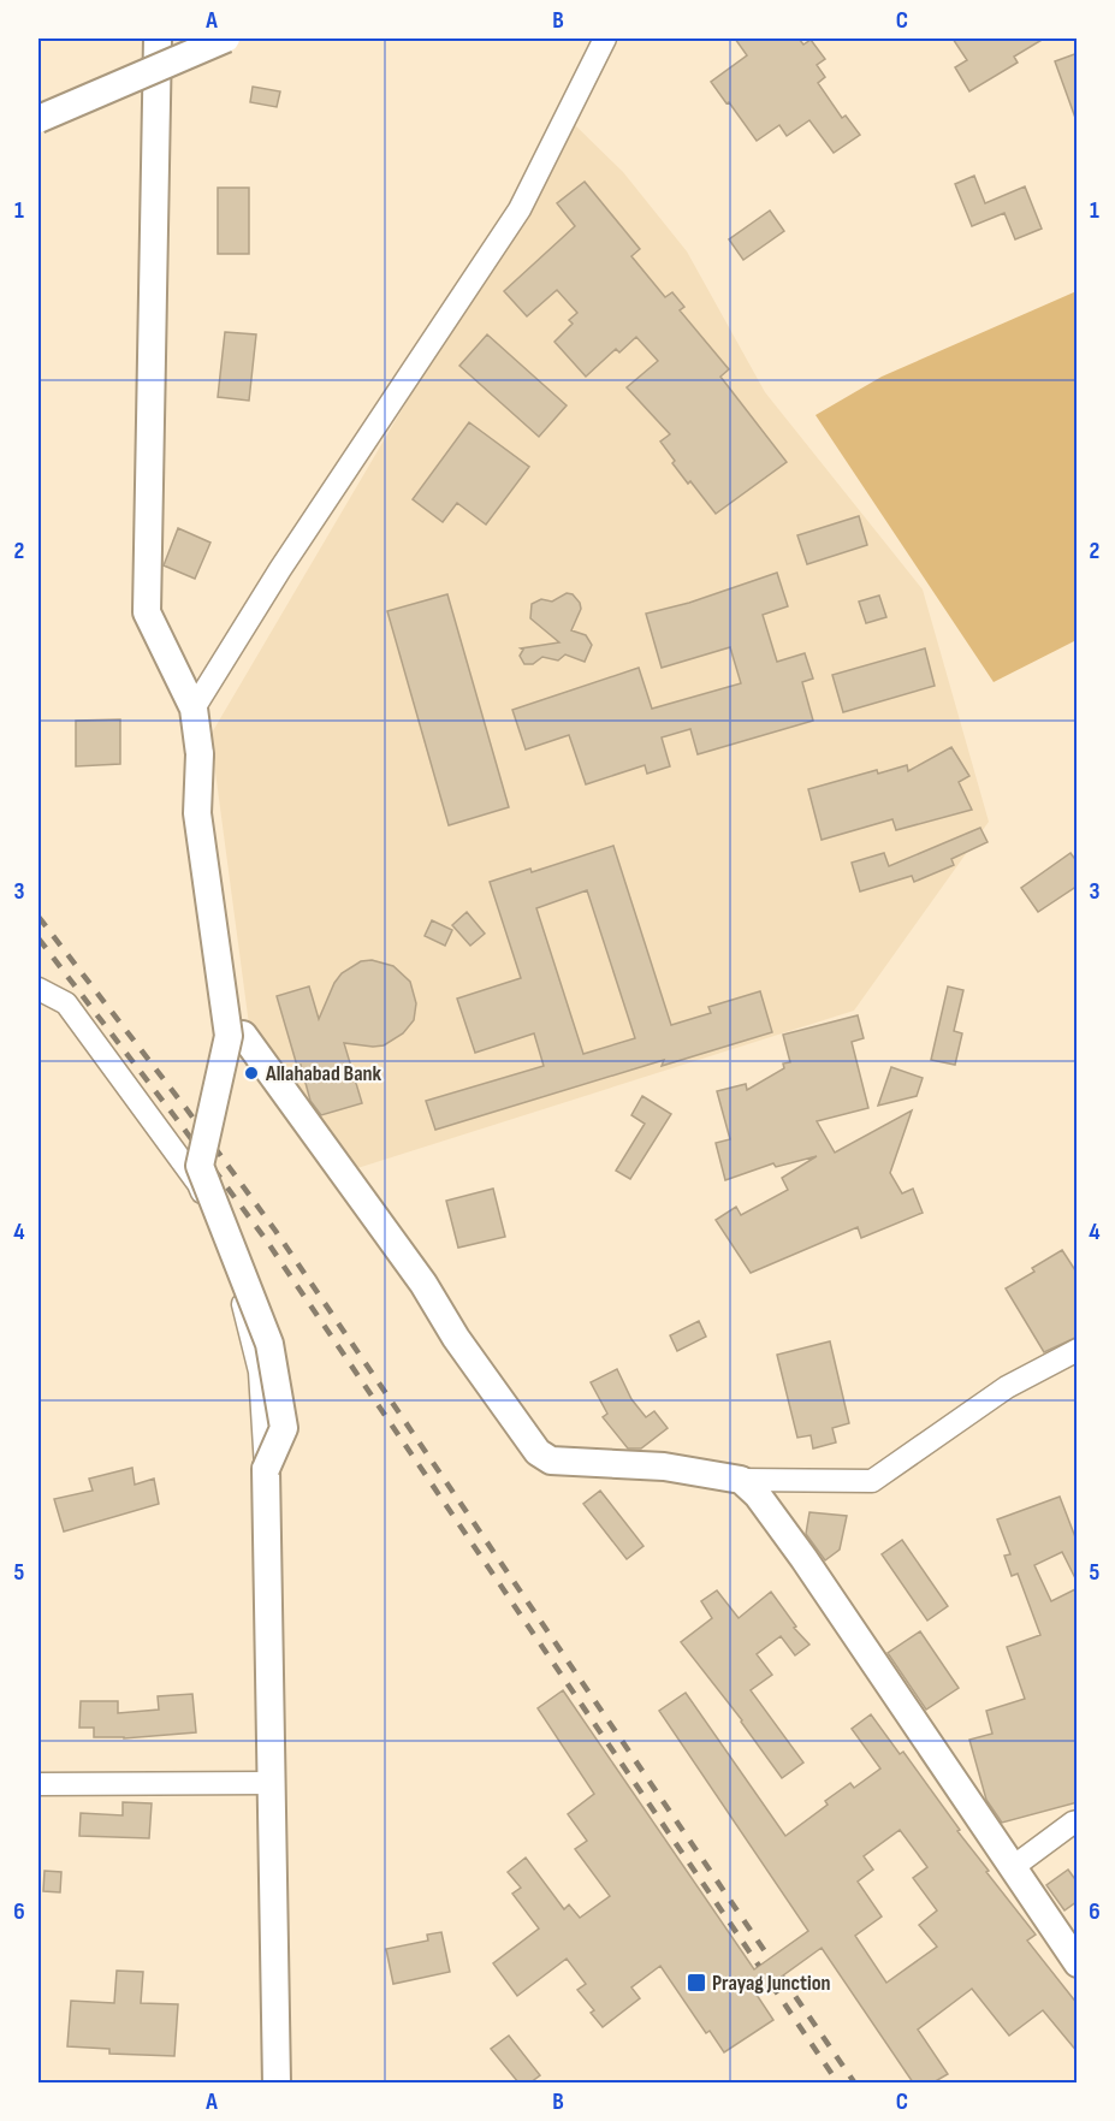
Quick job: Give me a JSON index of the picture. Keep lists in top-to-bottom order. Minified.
{"places":{"other":["Allahabad Bank"],"transit":["Prayag Junction"]},"grid":{"columns":["A","B","C"],"rows":["1","2","3","4","5","6"]}}
